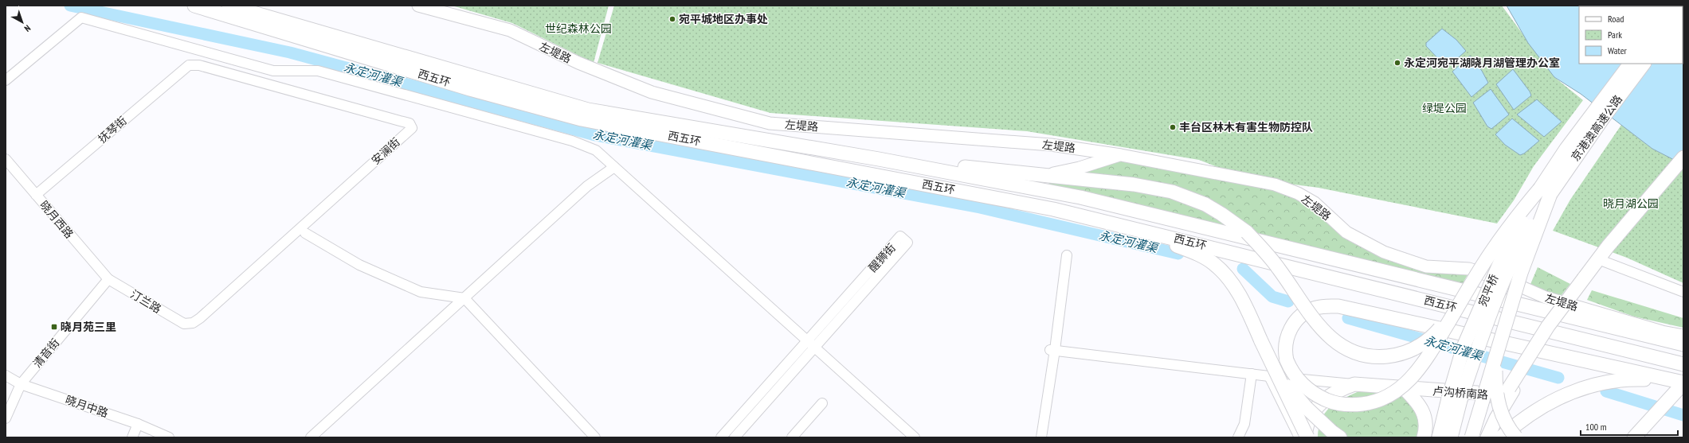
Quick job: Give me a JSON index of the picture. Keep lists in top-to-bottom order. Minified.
{"streets":{"highway":["西五环","京港澳高速公路","宛平桥","卢沟桥南路"],"main road":["左堤路"],"street":["抚琴街","安澜街","晓月西路","醒狮街","汀兰路","清音街","晓月中路"]},"crossings":[["京港澳高速公路","宛平桥"],["抚琴街","安澜街"],["抚琴街","晓月西路"],["安澜街","汀兰路"],["晓月西路","汀兰路"],["晓月西路","清音街"],["汀兰路","清音街"],["清音街","晓月中路"]],"water":["永定河灌渠"],"parks":["世纪森林公园","绿堤公园","晓月湖公园"],"places":{"other":["宛平城地区办事处","永定河宛平湖晓月湖管理办公室","丰台区林木有害生物防控队"],"transit":["晓月苑三里"]},"legend":["Road","Park","Water"],"scale_bar":"100 m","north":"bottom right"}
